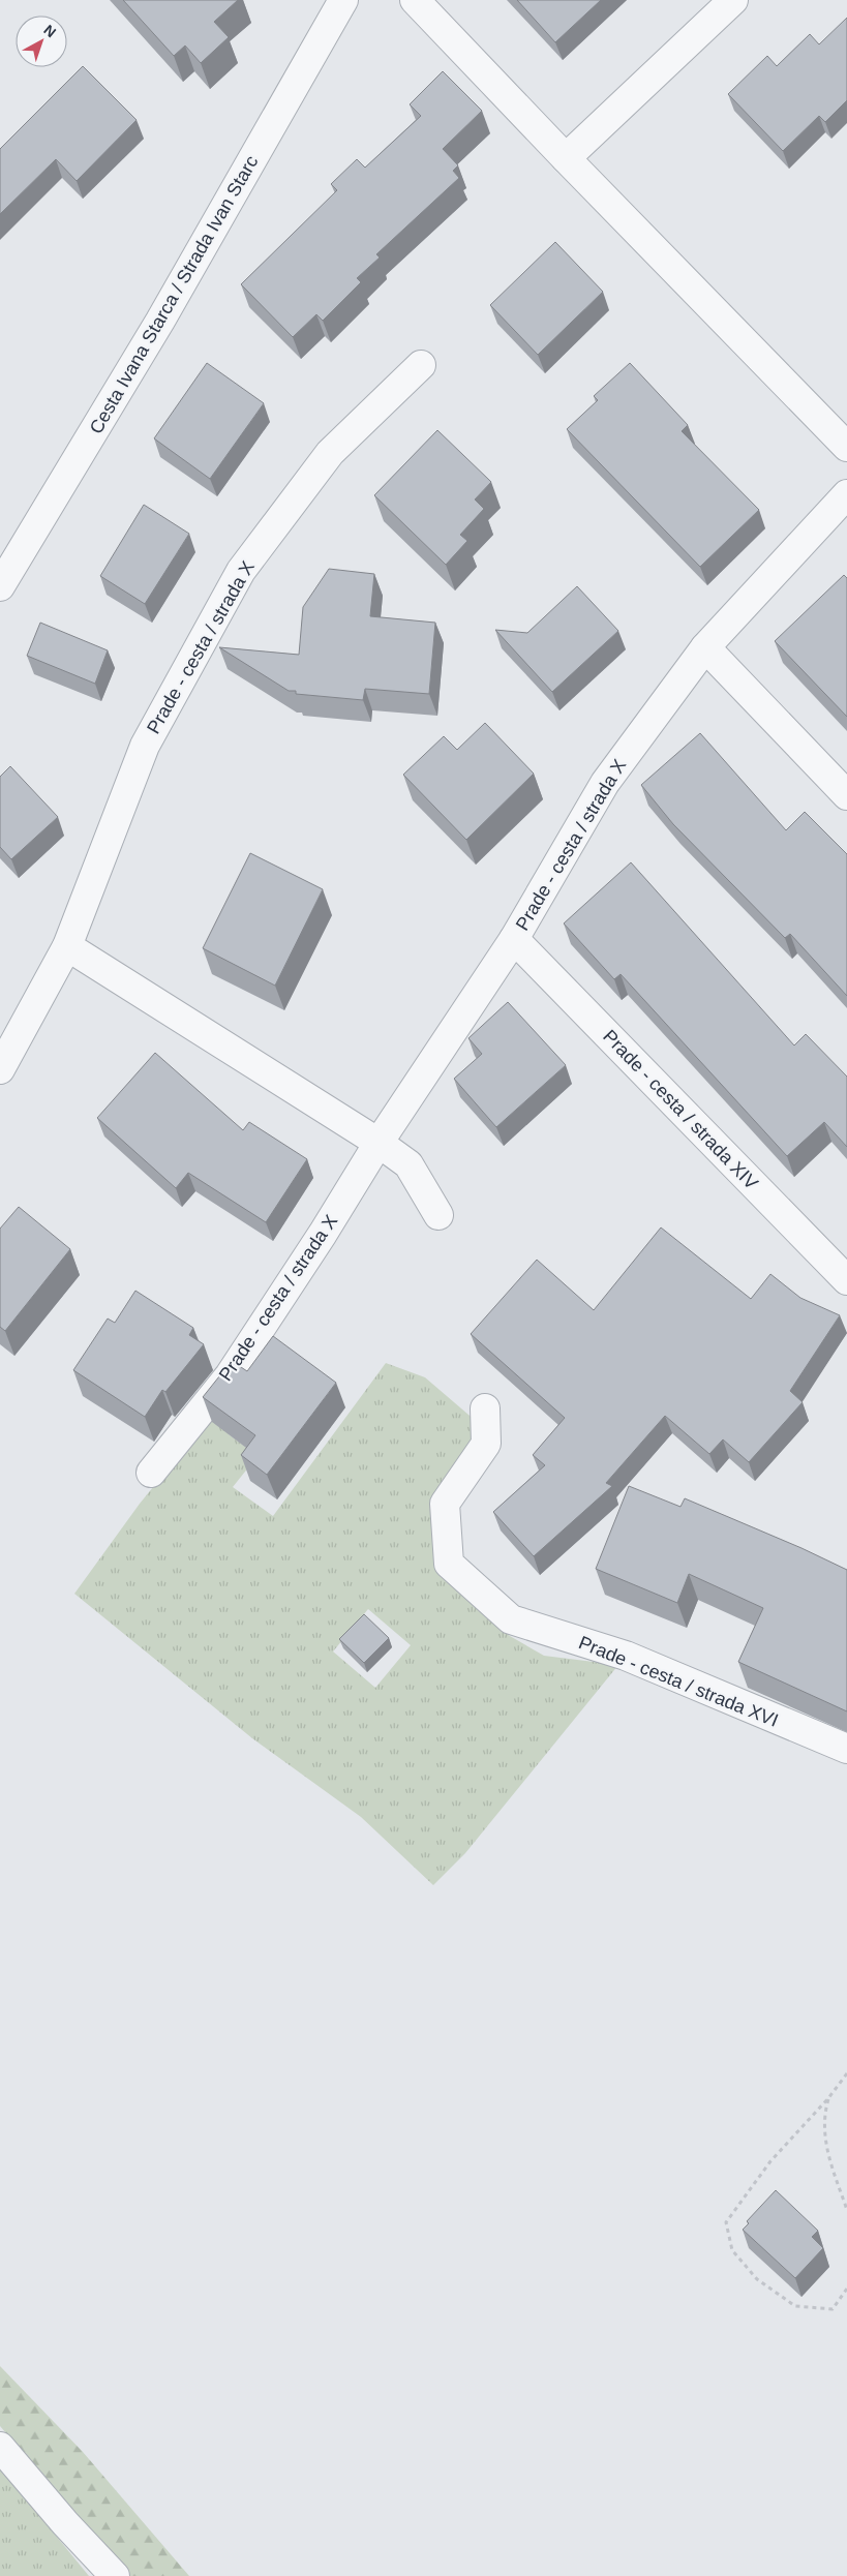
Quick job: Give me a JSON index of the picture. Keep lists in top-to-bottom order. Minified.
{"streets":{"street":["Cesta Ivana Starca / Strada Ivan Starc","Prade - cesta / strada X","Prade - cesta / strada XIV","Prade - cesta / strada XVI"]},"crossings":[["Prade - cesta / strada X","Prade - cesta / strada XIV"]],"north":"top right"}
